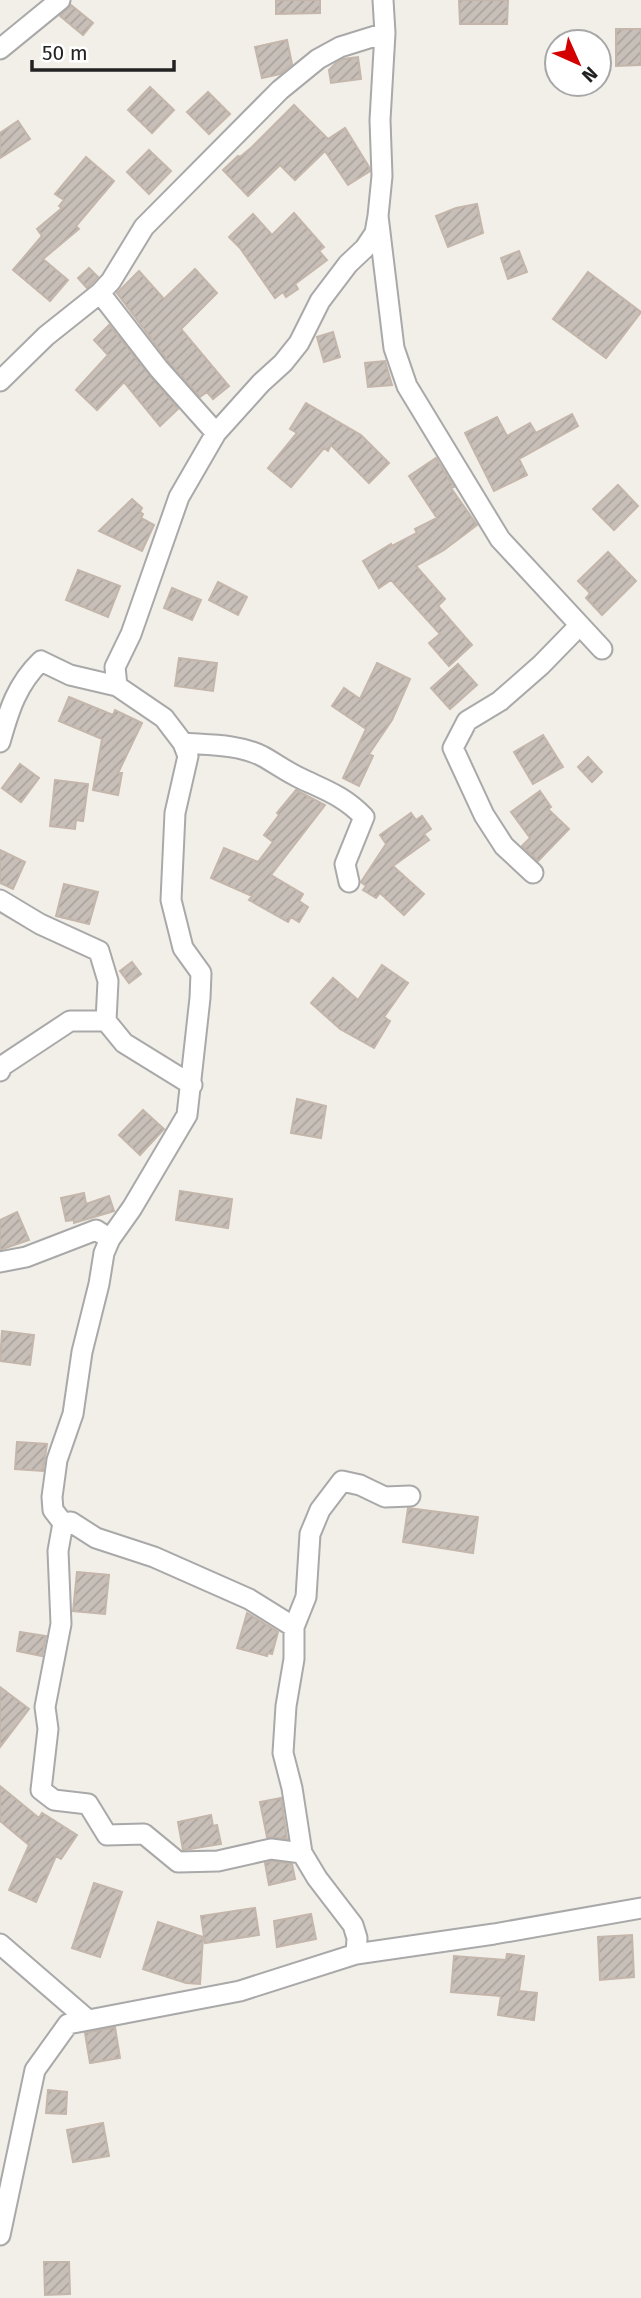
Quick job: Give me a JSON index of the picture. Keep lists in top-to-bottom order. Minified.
{"scale_bar":"50 m","north":"bottom right"}
